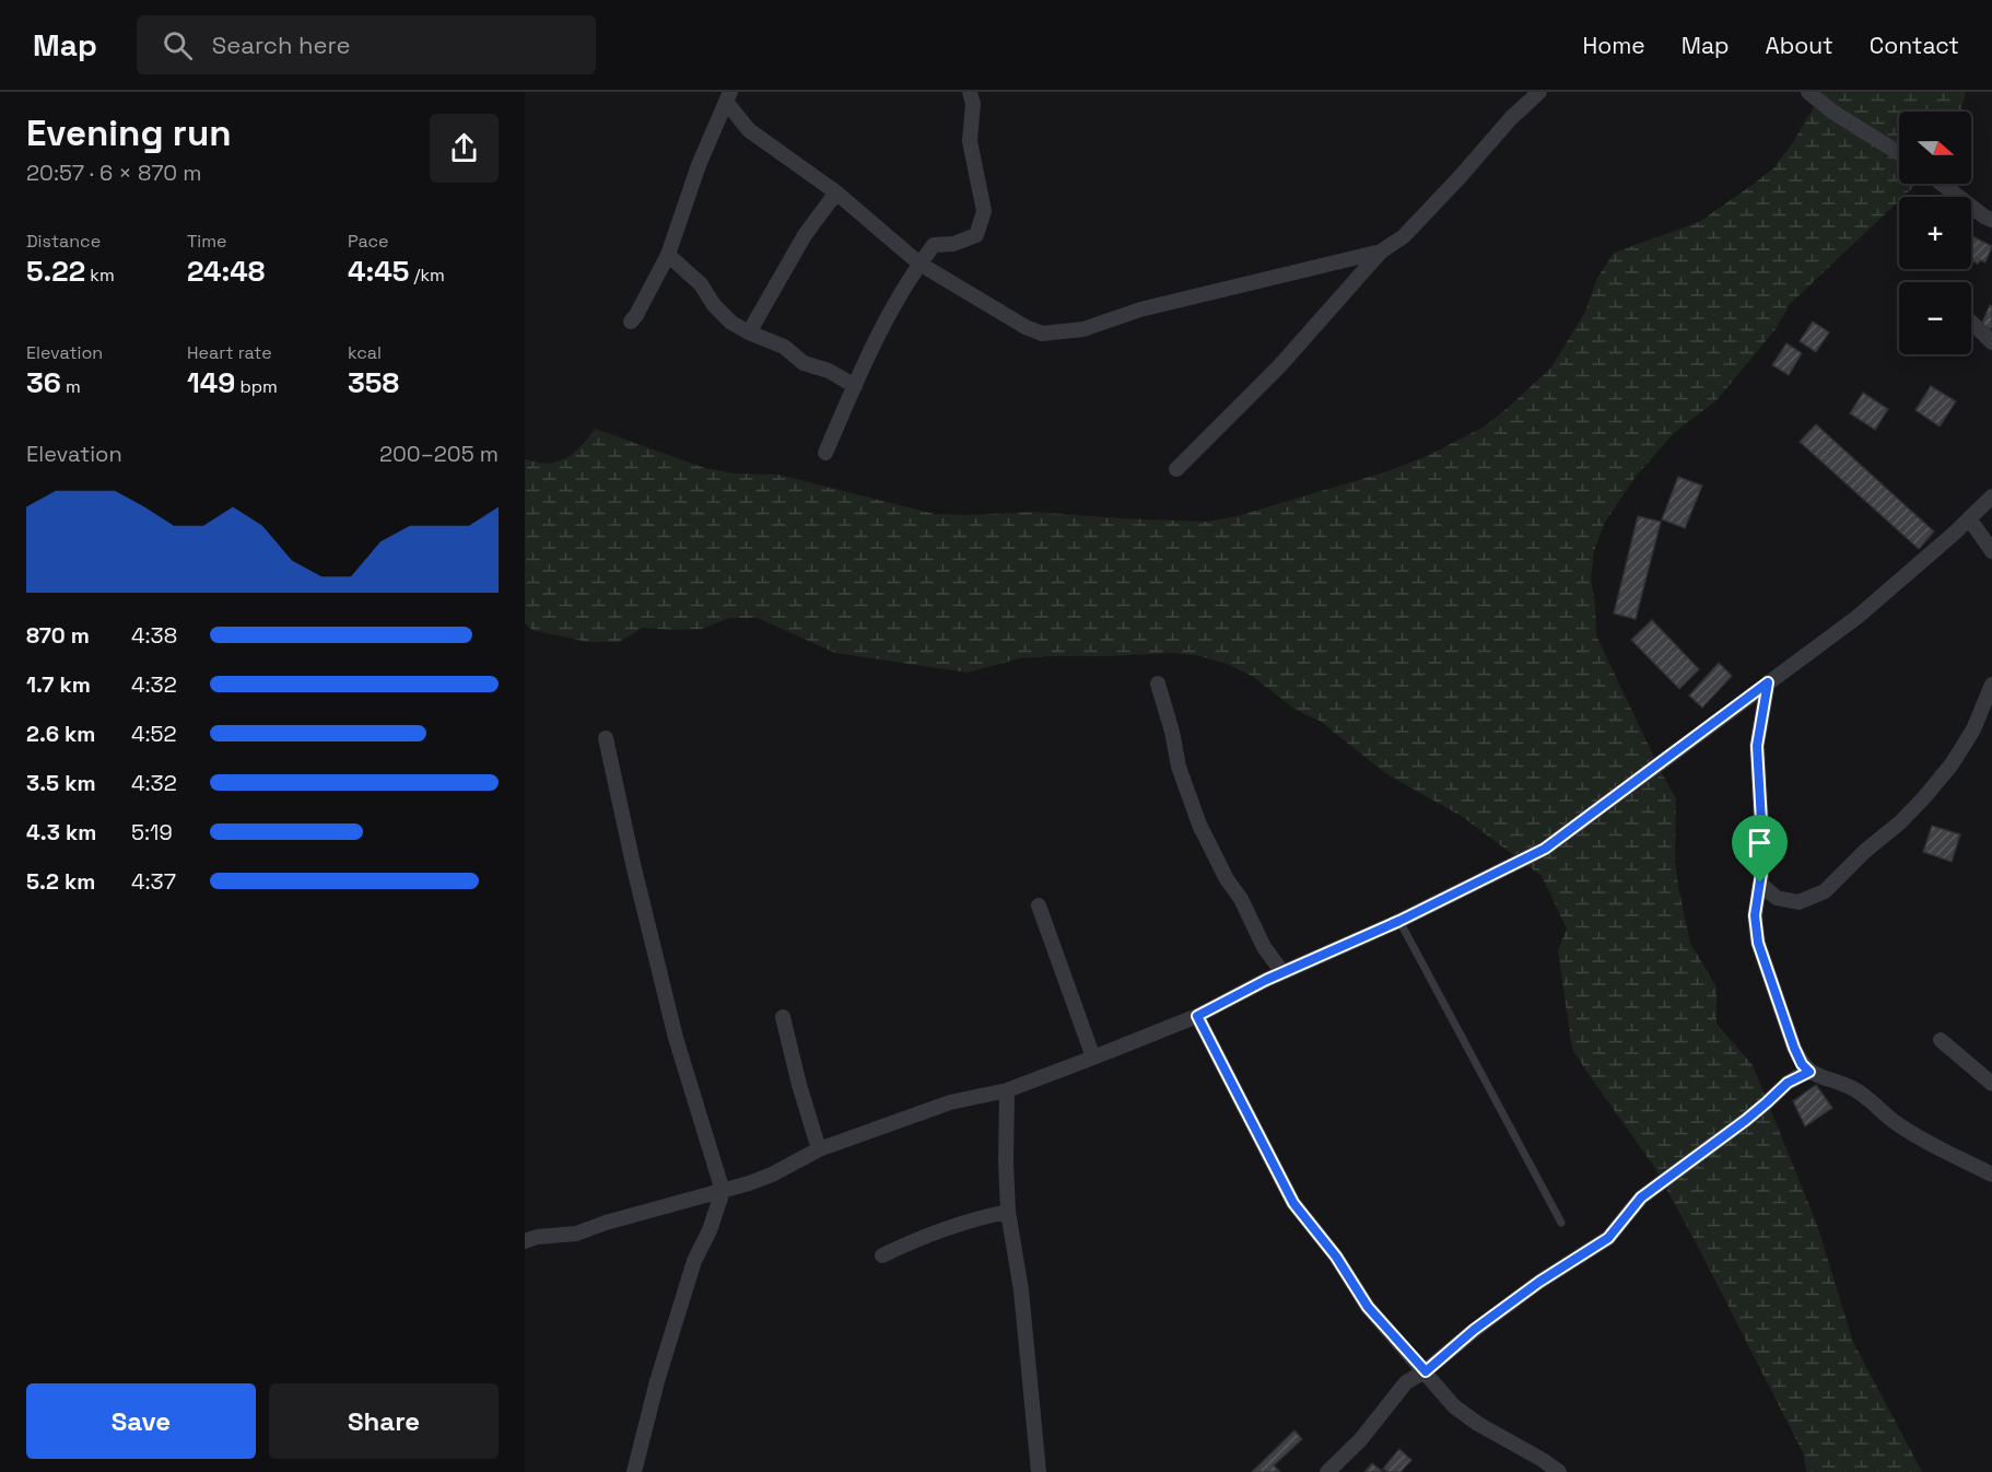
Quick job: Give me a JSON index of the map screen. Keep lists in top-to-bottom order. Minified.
{"north":"right","page":{"header":"Map","search":"Search here","nav":["Home","Map","About","Contact"],"heading":["Evening run","20:57 · 6 × 870 m"],"map_buttons":["+","−"],"stats":[["Distance","5.22 km"],["Time","24:48"],["Pace","4:45 /km"],["Elevation","36 m"],["Heart rate","149 bpm"],["kcal","358"]],"chart":["Elevation","200–205 m"],"list":[{"name":"870 m","note":"4:38"},{"name":"1.7 km","note":"4:32"},{"name":"2.6 km","note":"4:52"},{"name":"3.5 km","note":"4:32"},{"name":"4.3 km","note":"5:19"},{"name":"5.2 km","note":"4:37"}],"buttons":["Save","Share"]}}
